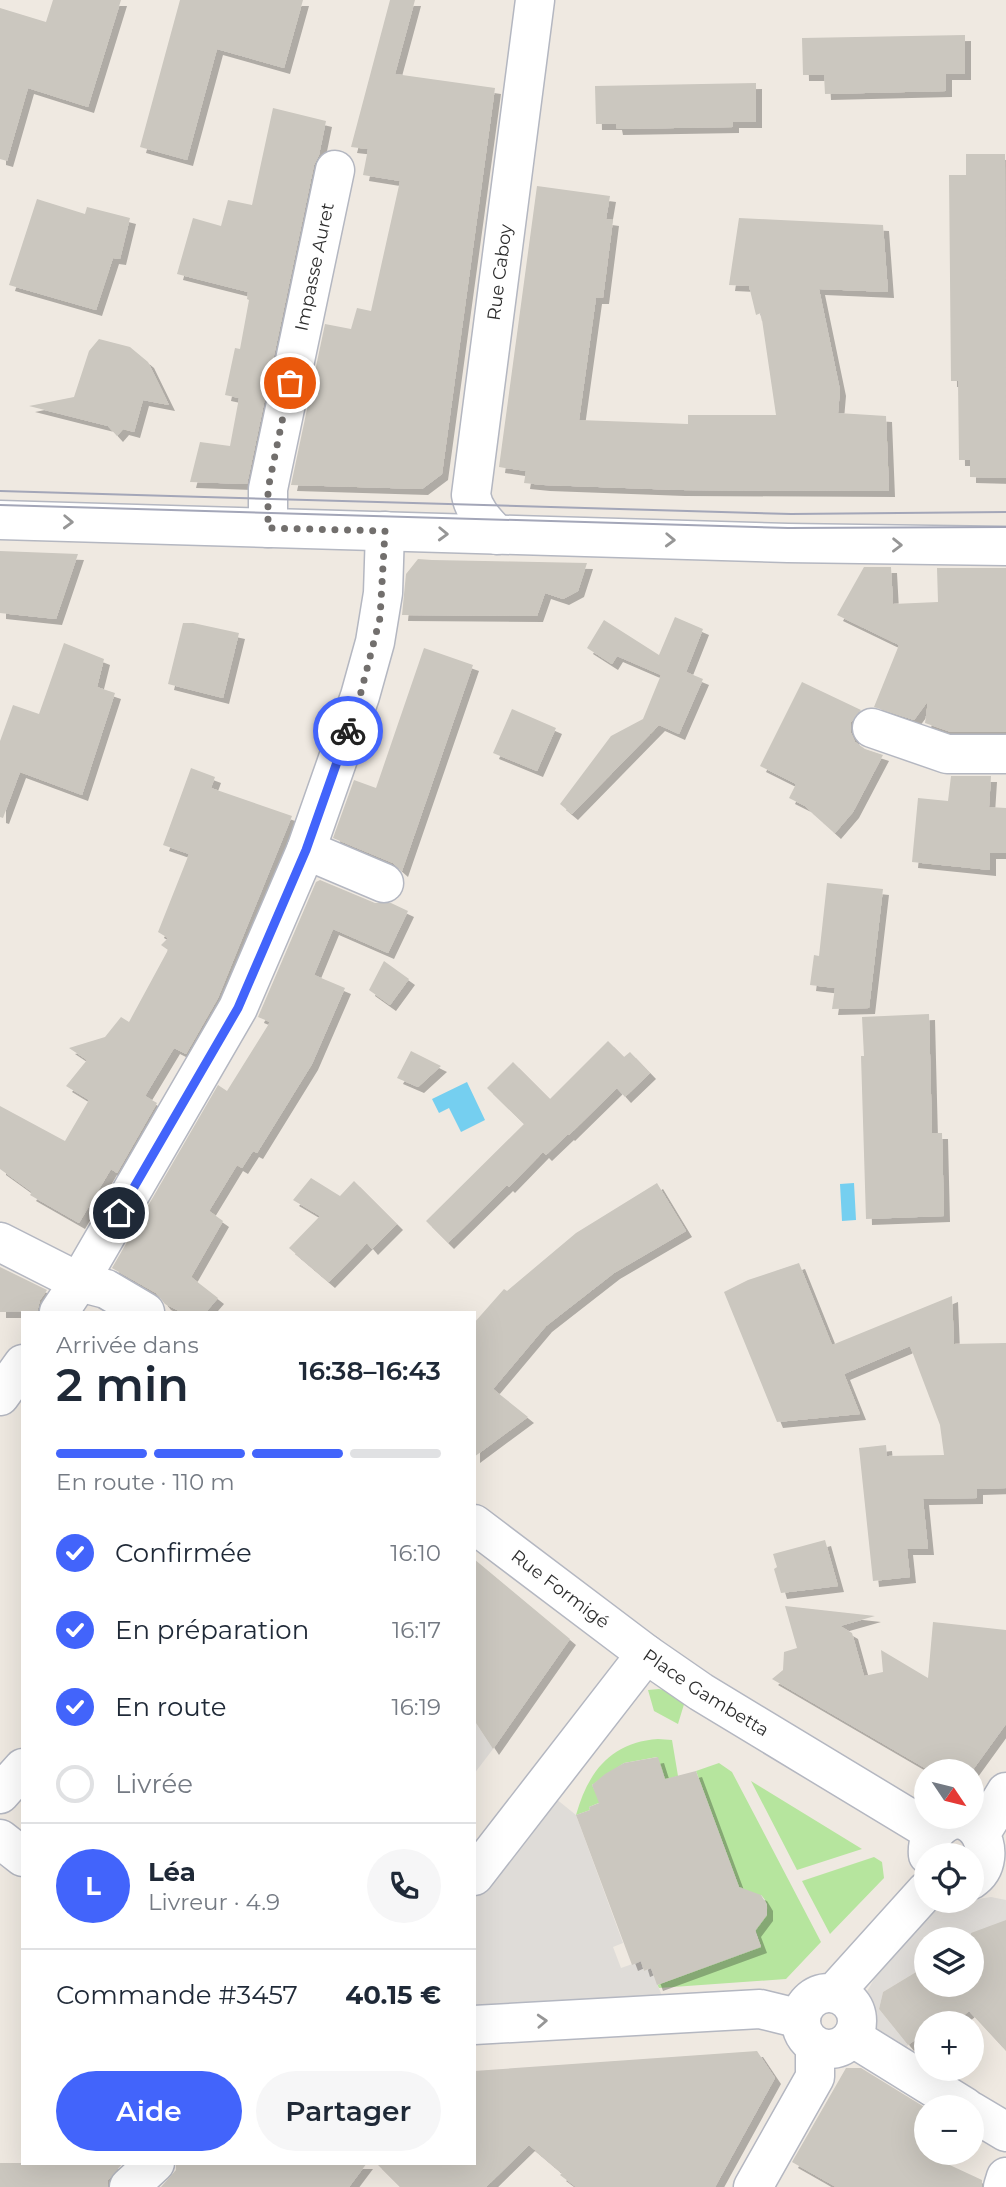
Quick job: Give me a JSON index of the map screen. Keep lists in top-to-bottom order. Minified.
{"streets":{"street":["Impasse Auret","Rue Caboy","Rue Formigé","Place Gambetta"]},"crossings":[["Rue Formigé","Place Gambetta"]],"north":"bottom right","page":{"heading":["2 min","Arrivée dans","16:38–16:43"],"panel":["Léa","Livreur · 4.9","Commande #3457","40.15 €"],"bar":"En route · 110 m","list":[["Confirmée","16:10"],["En préparation","16:17"],["En route","16:19"],"Livrée"],"map_buttons":["+","−"],"round":"L","buttons":["Aide","Partager"]}}
